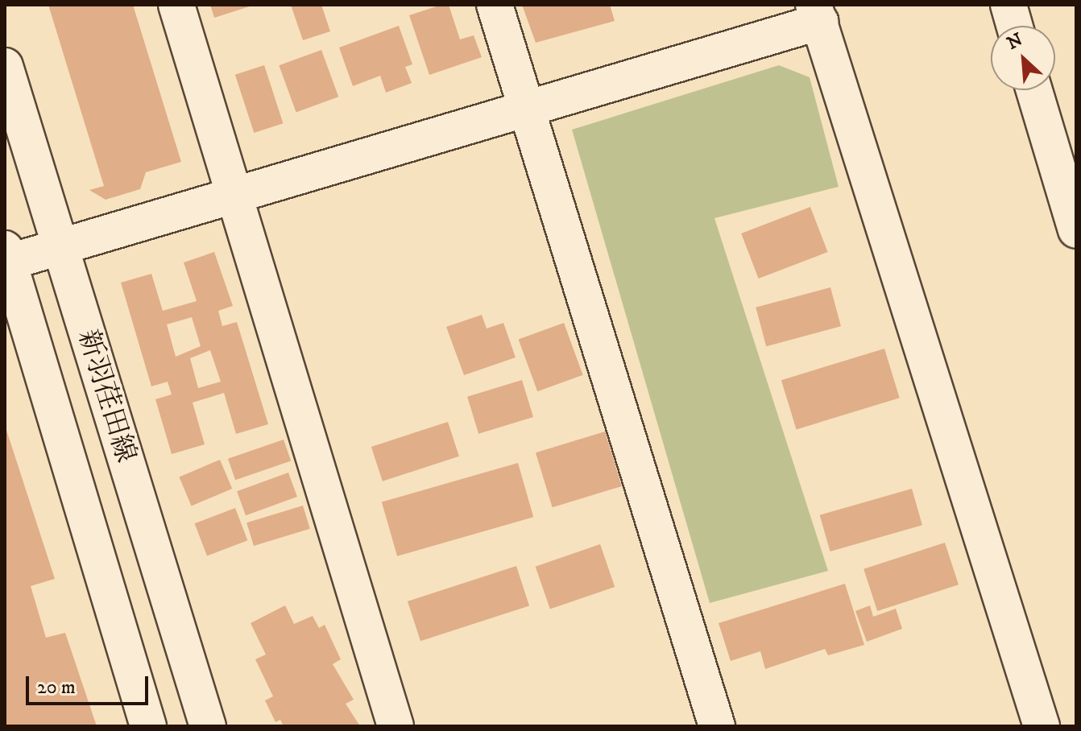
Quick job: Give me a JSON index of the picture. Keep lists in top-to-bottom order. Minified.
{"streets":{"street":["新羽荏田線"]},"scale_bar":"20 m","north":"top left"}
